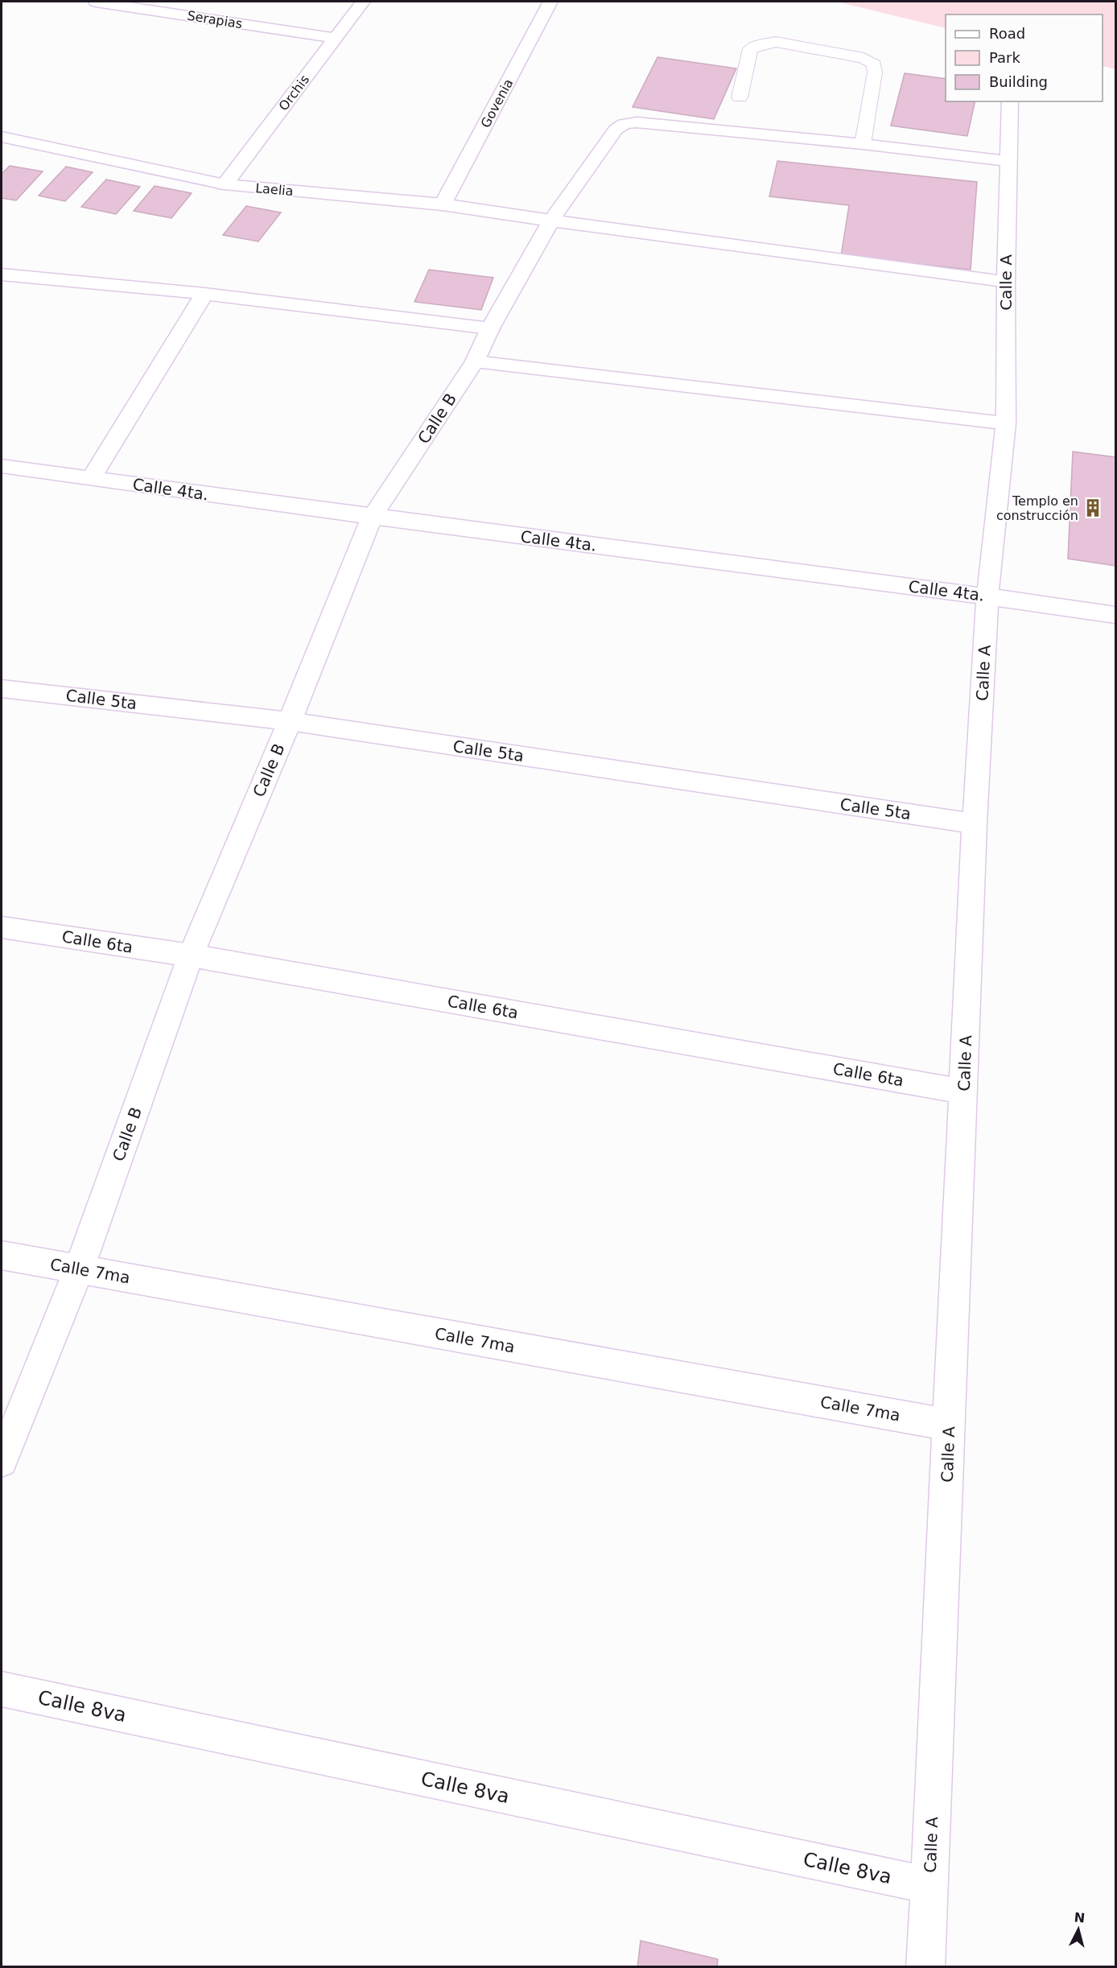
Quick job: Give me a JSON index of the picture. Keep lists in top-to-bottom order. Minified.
{"streets":{"street":["Serapias","Orchis","Govenia","Laelia","Calle A","Calle B","Calle 4ta.","Calle 5ta","Calle 6ta","Calle 7ma","Calle 8va"]},"crossings":[["Serapias","Orchis"],["Orchis","Laelia"],["Govenia","Laelia"],["Laelia","Calle A"],["Laelia","Calle B"],["Calle A","Calle 4ta."],["Calle A","Calle 5ta"],["Calle A","Calle 6ta"],["Calle A","Calle 7ma"],["Calle A","Calle 8va"],["Calle B","Calle 4ta."],["Calle B","Calle 5ta"],["Calle B","Calle 6ta"],["Calle B","Calle 7ma"]],"places":{"building":["Templo en construcción"]},"legend":["Road","Park","Building"],"north":"top"}
